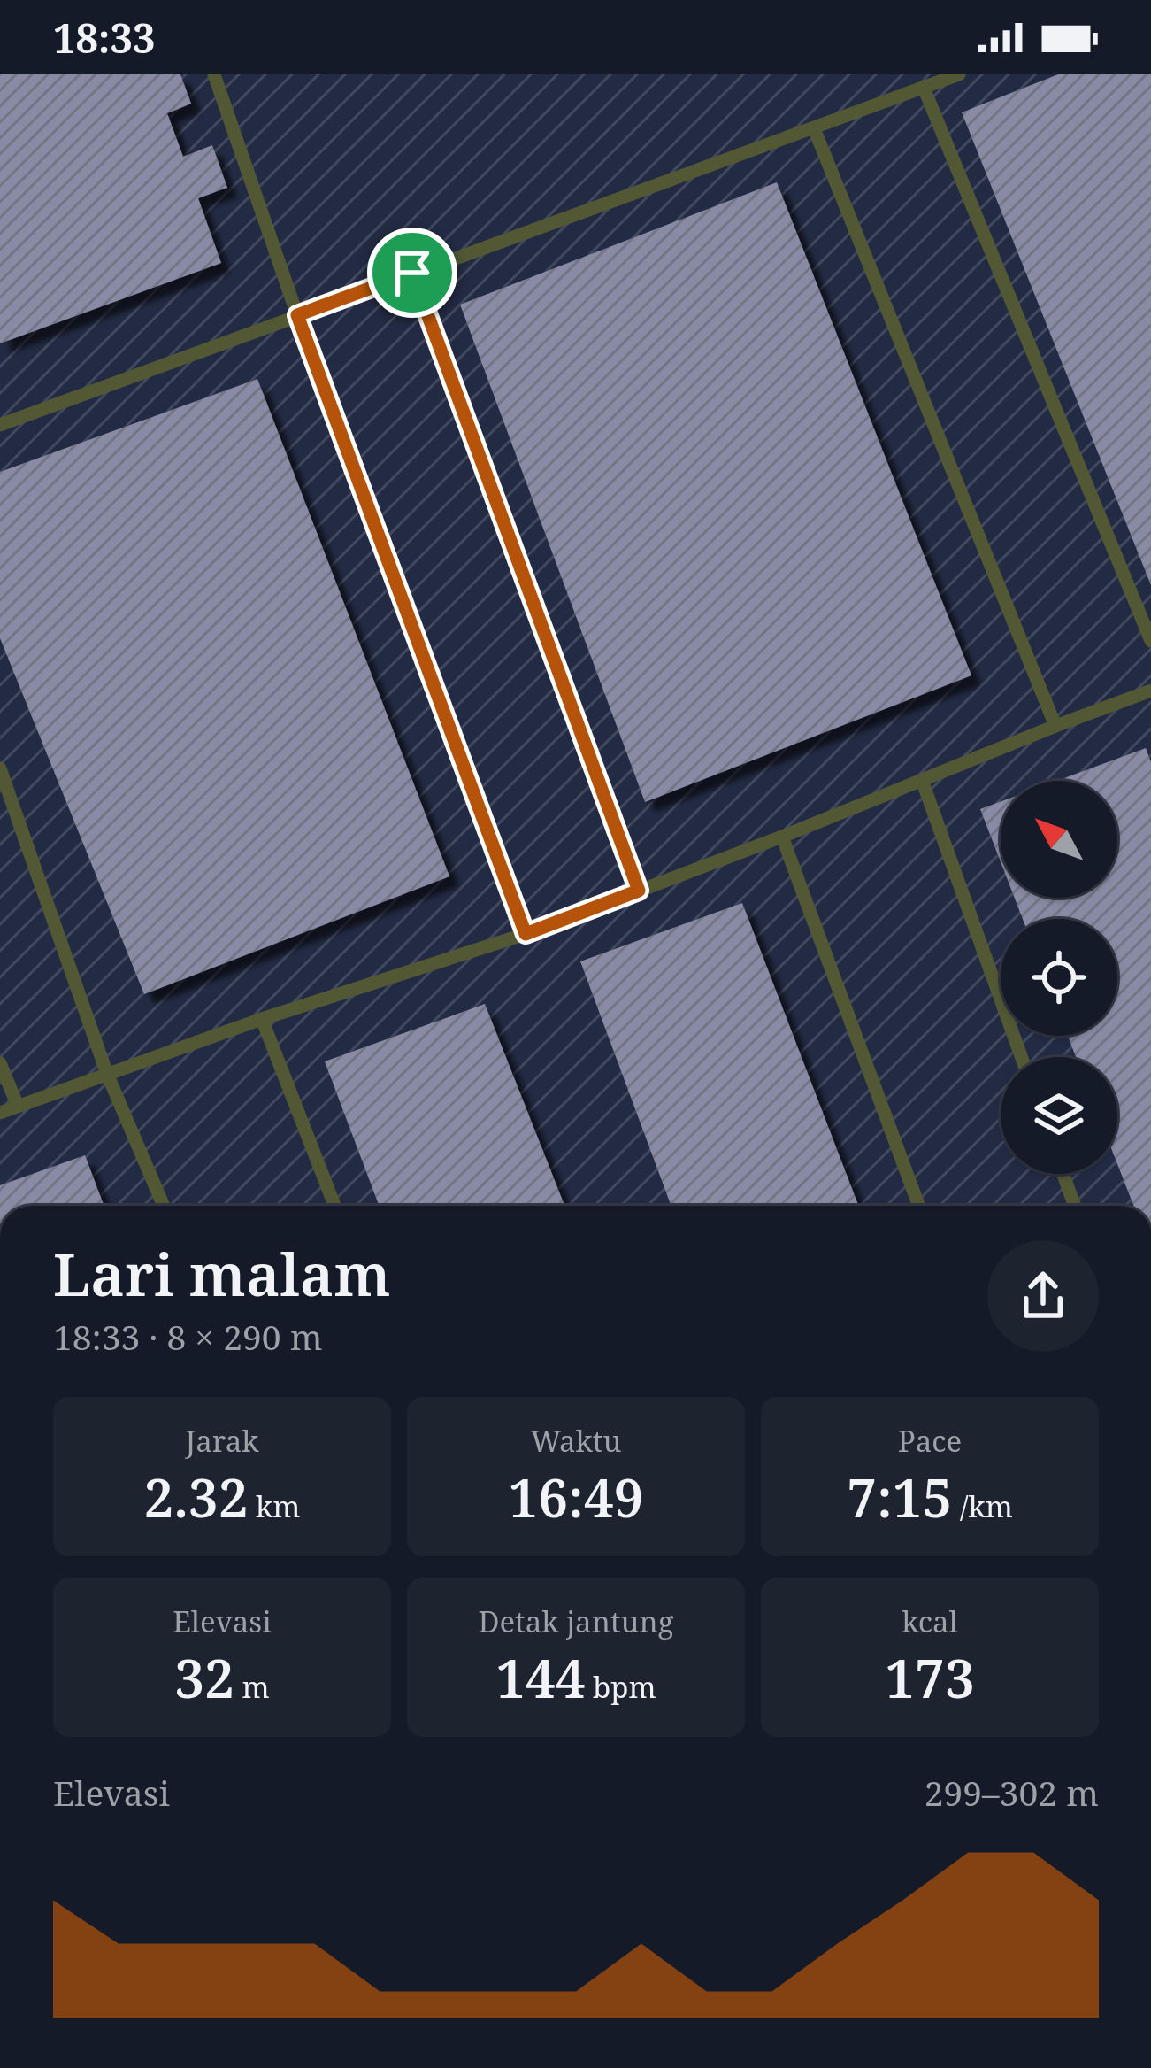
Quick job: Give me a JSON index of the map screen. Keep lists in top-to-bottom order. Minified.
{"north":"top left","page":{"status":"18:33","heading":["Lari malam","18:33 · 8 × 290 m"],"stats":[["Jarak","2.32 km"],["Waktu","16:49"],["Pace","7:15 /km"],["Elevasi","32 m"],["Detak jantung","144 bpm"],["kcal","173"]],"chart":["Elevasi","299–302 m"]}}
